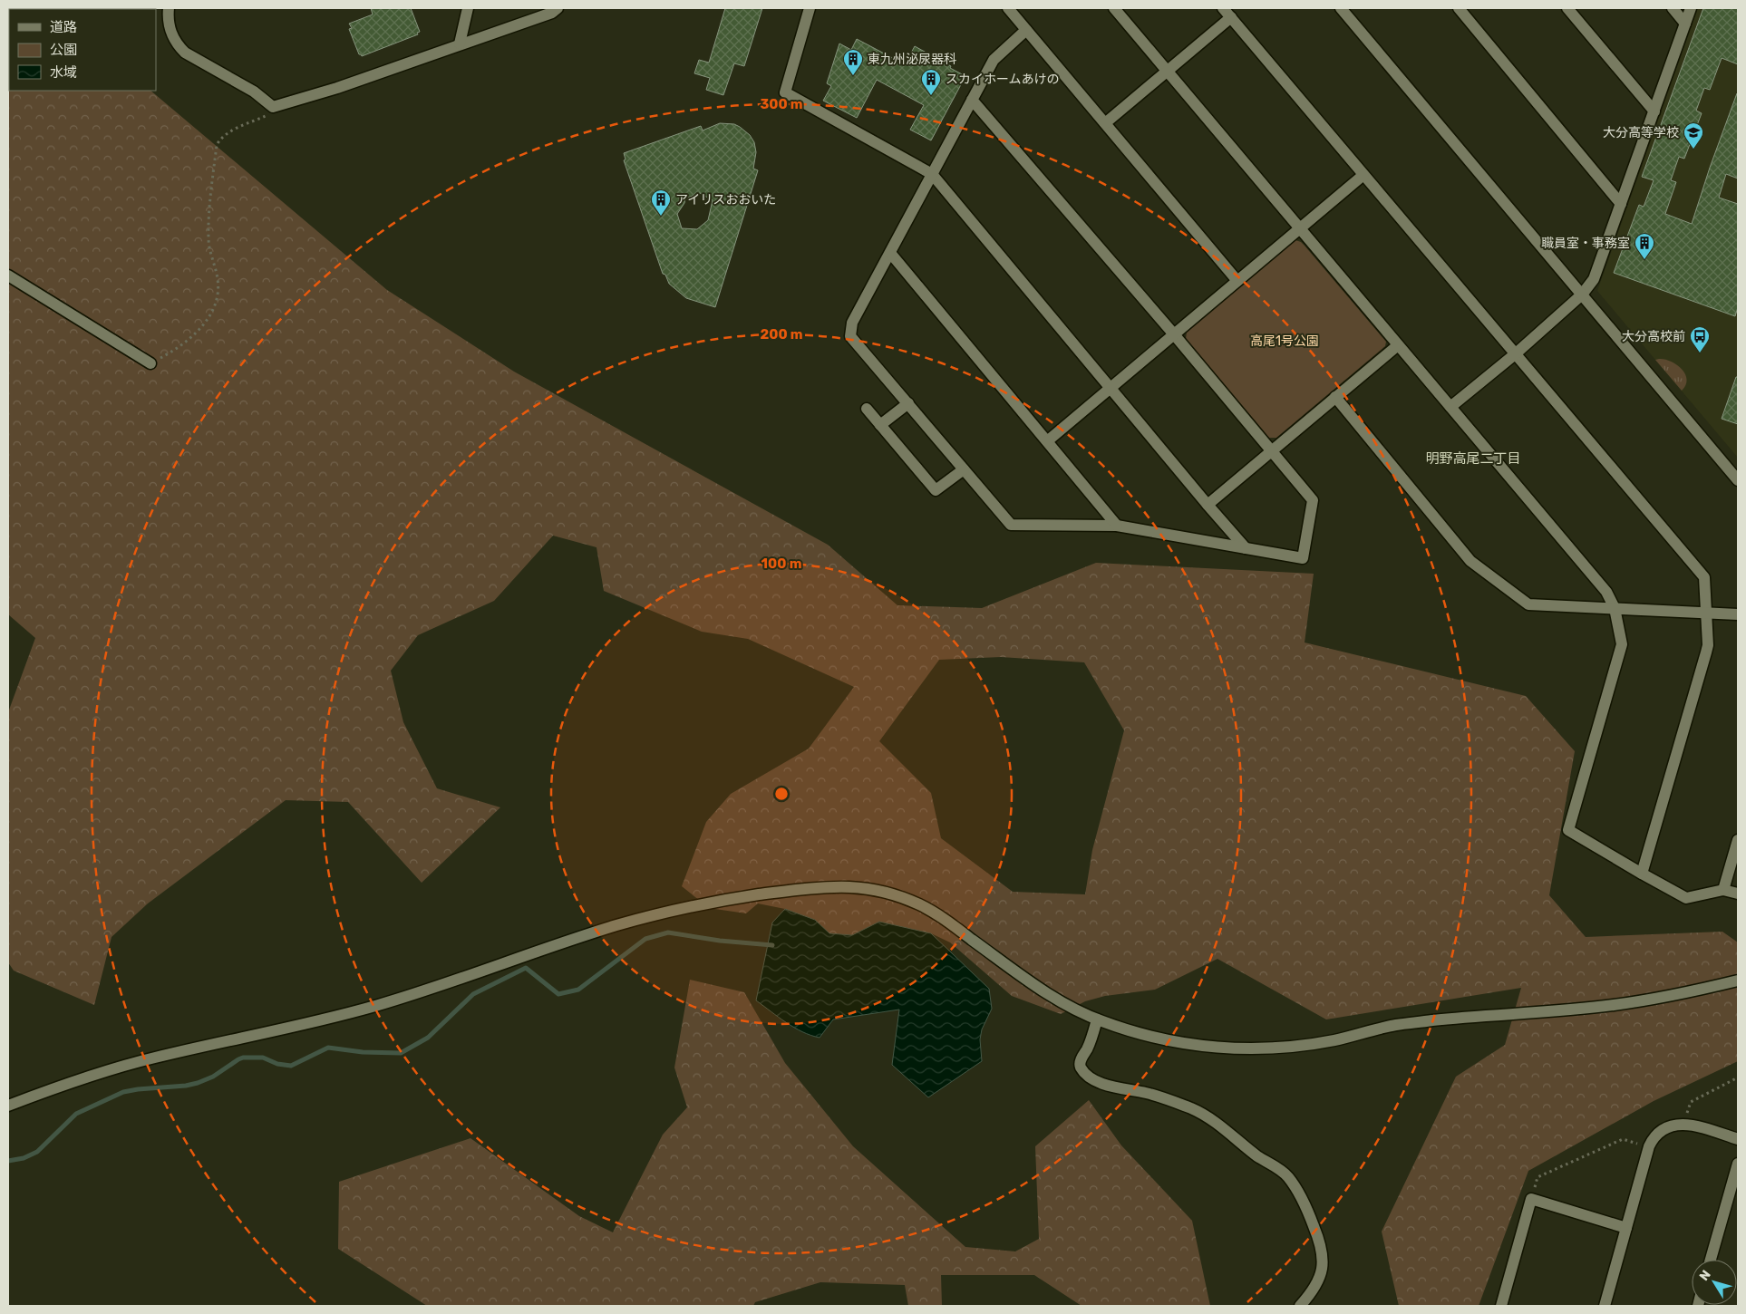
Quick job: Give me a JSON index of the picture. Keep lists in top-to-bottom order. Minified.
{"districts":["明野高尾二丁目"],"parks":["高尾1号公園"],"places":{"building":["東九州泌尿器科","スカイホームあけの","アイリスおおいた","職員室・事務室"],"school or university":["大分高等学校"],"bus stop":["大分高校前"]},"legend":["道路","公園","水域"],"north":"top left","rings":["300 m","200 m","100 m"]}
